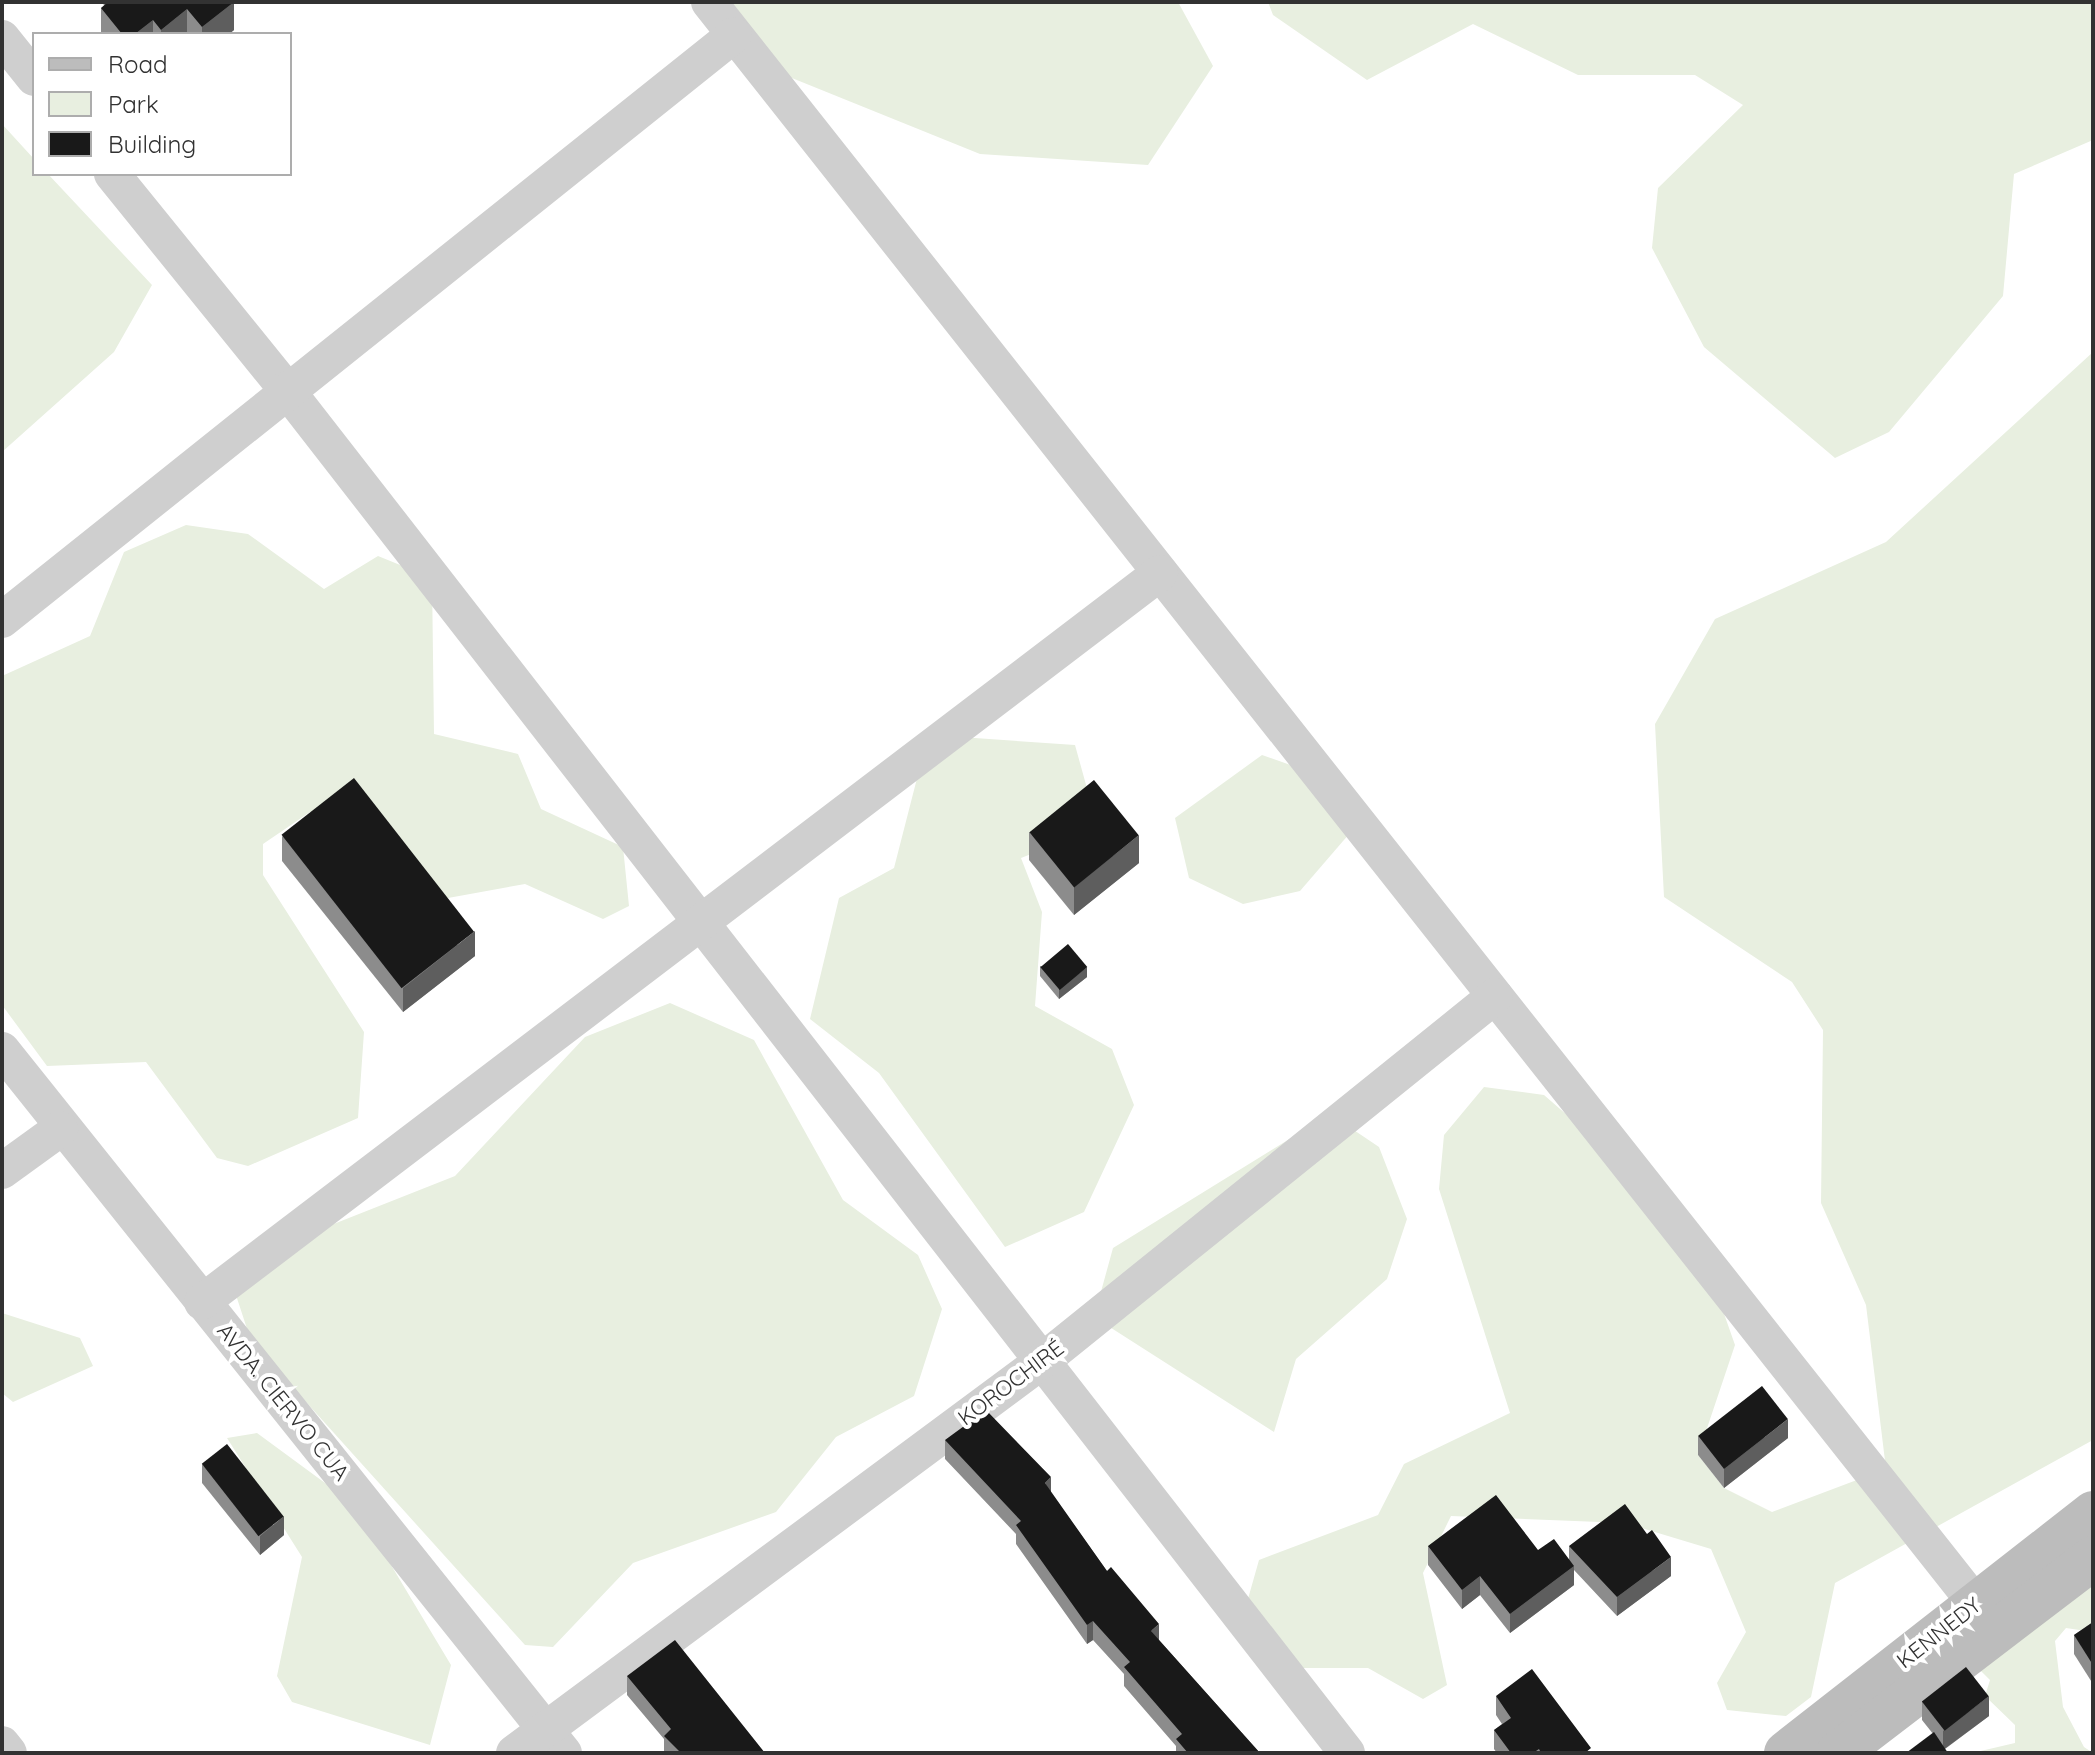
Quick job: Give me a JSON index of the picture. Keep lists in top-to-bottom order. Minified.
{"streets":{"main road":["KENNEDY"],"street":["KOROCHIRÉ","AVDA. CIERVO CUA"]},"crossings":[["KOROCHIRÉ","AVDA. CIERVO CUA"]],"legend":["Road","Park","Building"]}
